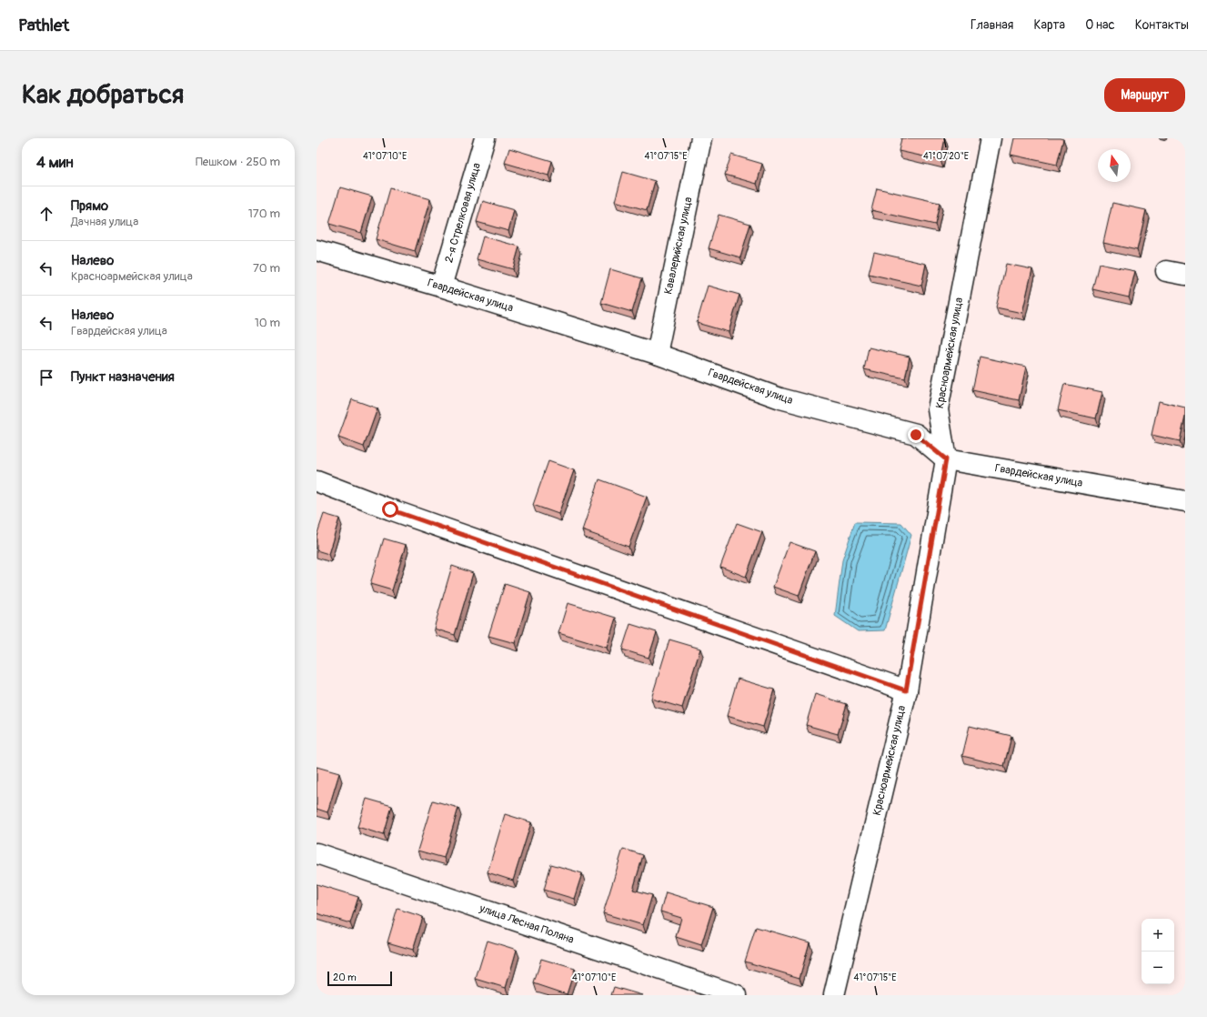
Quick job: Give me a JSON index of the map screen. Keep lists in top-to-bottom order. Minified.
{"streets":{"street":["2-я Стрелковая улица","Кавалерийская улица","Гвардейская улица","Красноармейская улица","улица Лесная Поляна"]},"crossings":[["2-я Стрелковая улица","Гвардейская улица"],["Кавалерийская улица","Гвардейская улица"],["Гвардейская улица","Красноармейская улица"]],"scale_bar":"20 m","north":"top","page":{"header":"Pathlet","nav":["Главная","Карта","О нас","Контакты"],"buttons":"Маршрут","title":"Как добраться","heading":["4 мин","Пешком · 250 m"],"list":[["Прямо","Дачная улица","170 m"],["Налево","Красноармейская улица","70 m"],["Налево","Гвардейская улица","10 m"],"Пункт назначения"],"map_buttons":["+","−"],"scale":"20 m"},"coordinates":["41°07'10\"E","41°07'15\"E","41°07'20\"E"]}
